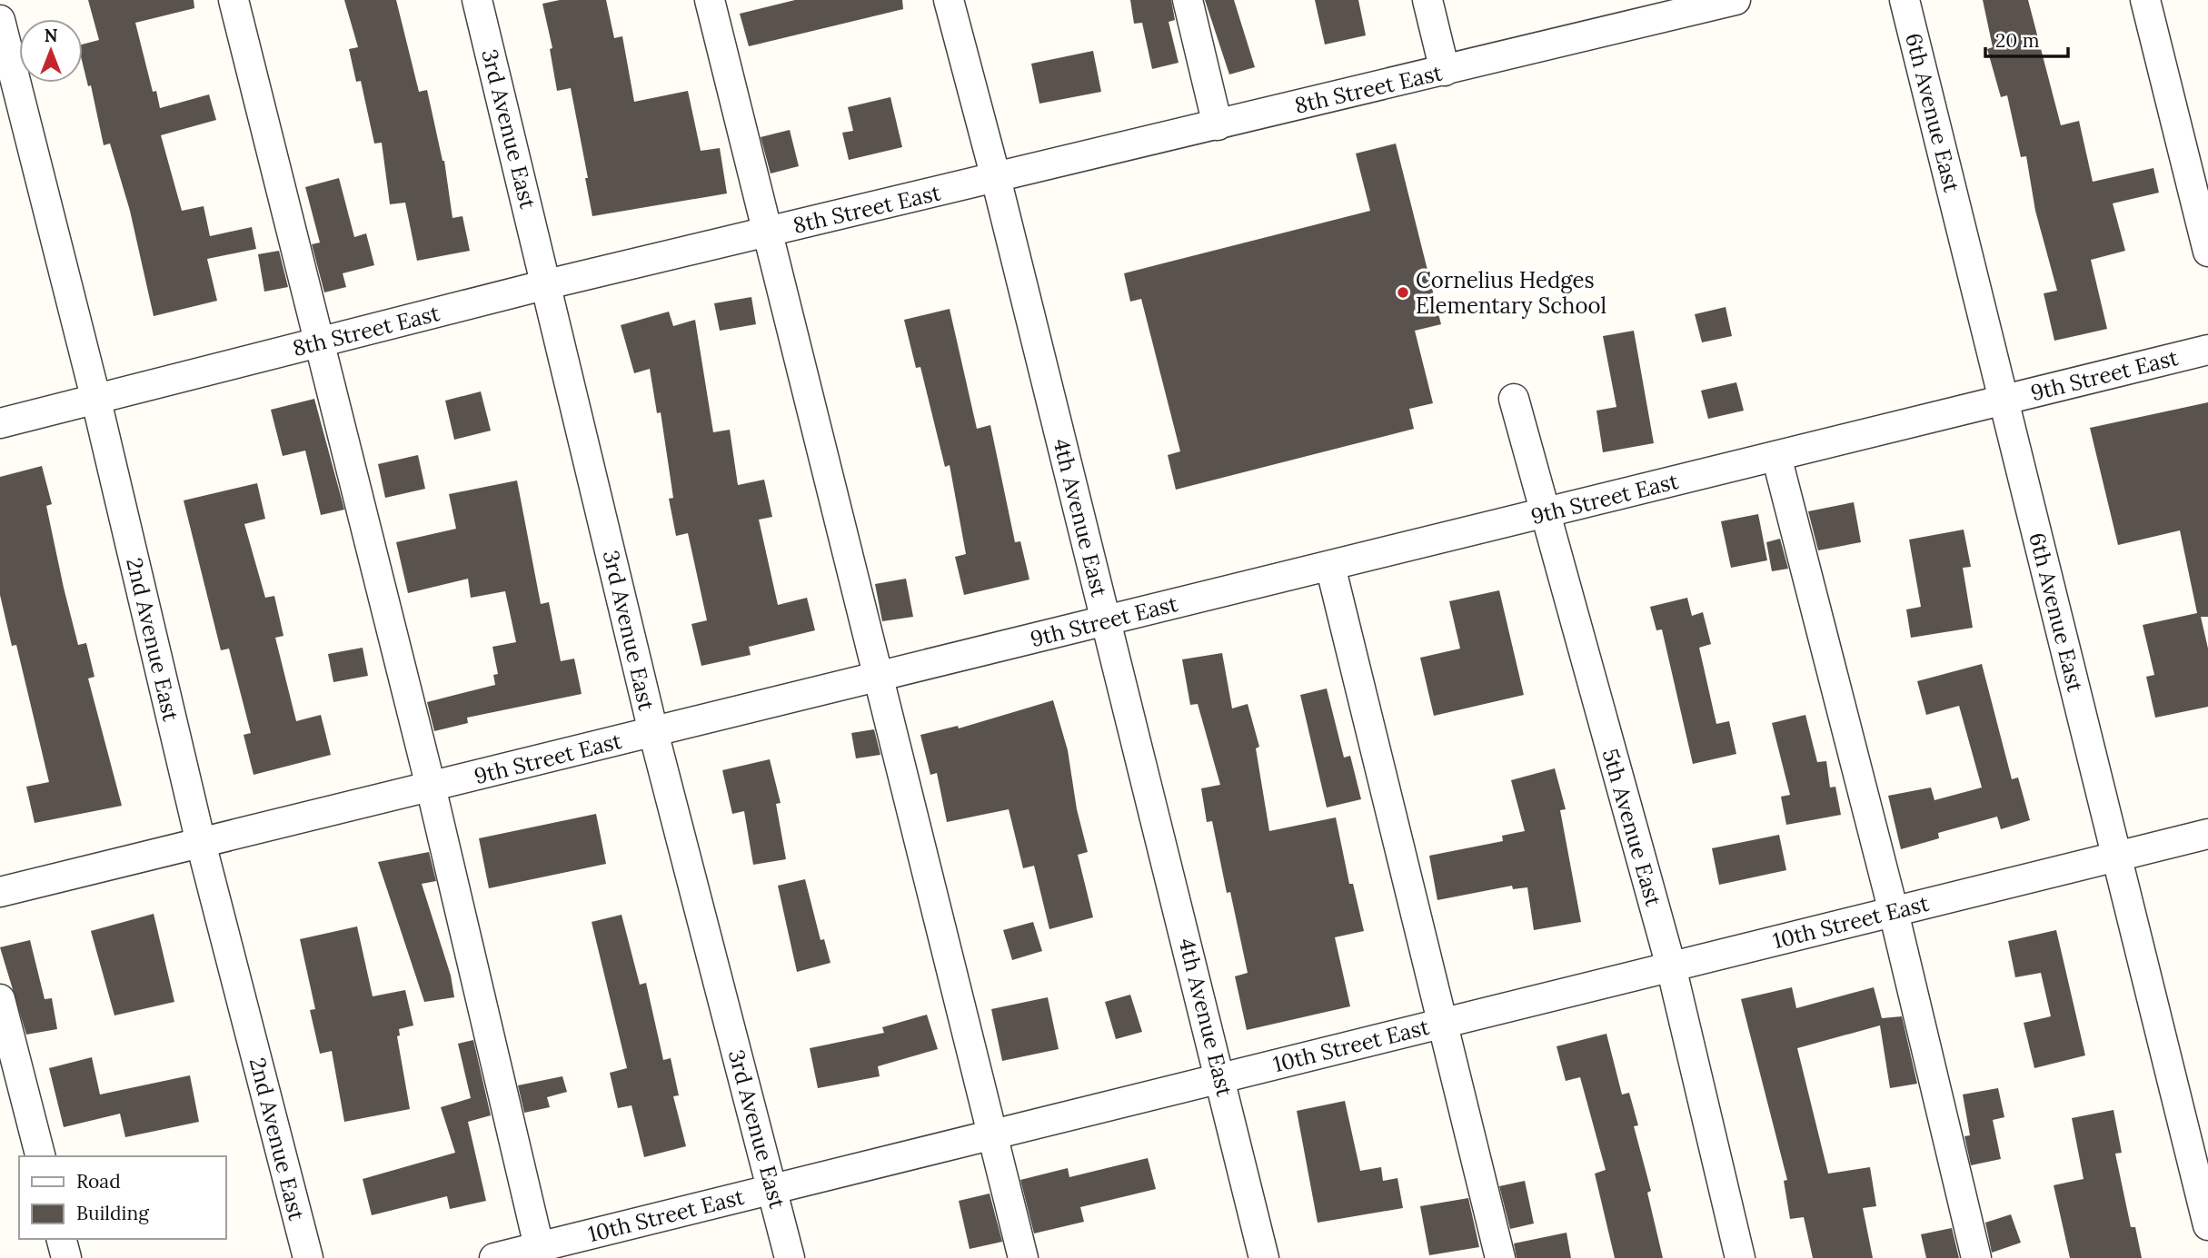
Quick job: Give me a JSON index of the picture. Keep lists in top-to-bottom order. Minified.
{"streets":{"street":["8th Street East","6th Avenue East","3rd Avenue East","9th Street East","4th Avenue East","2nd Avenue East","5th Avenue East","10th Street East"]},"crossings":[["8th Street East","3rd Avenue East"],["8th Street East","4th Avenue East"],["8th Street East","2nd Avenue East"],["6th Avenue East","9th Street East"],["6th Avenue East","10th Street East"],["3rd Avenue East","9th Street East"],["3rd Avenue East","10th Street East"],["9th Street East","4th Avenue East"],["9th Street East","2nd Avenue East"],["9th Street East","5th Avenue East"],["4th Avenue East","10th Street East"],["5th Avenue East","10th Street East"]],"places":["Cornelius Hedges Elementary School"],"legend":["Road","Building"],"scale_bar":"20 m","north":"top"}
